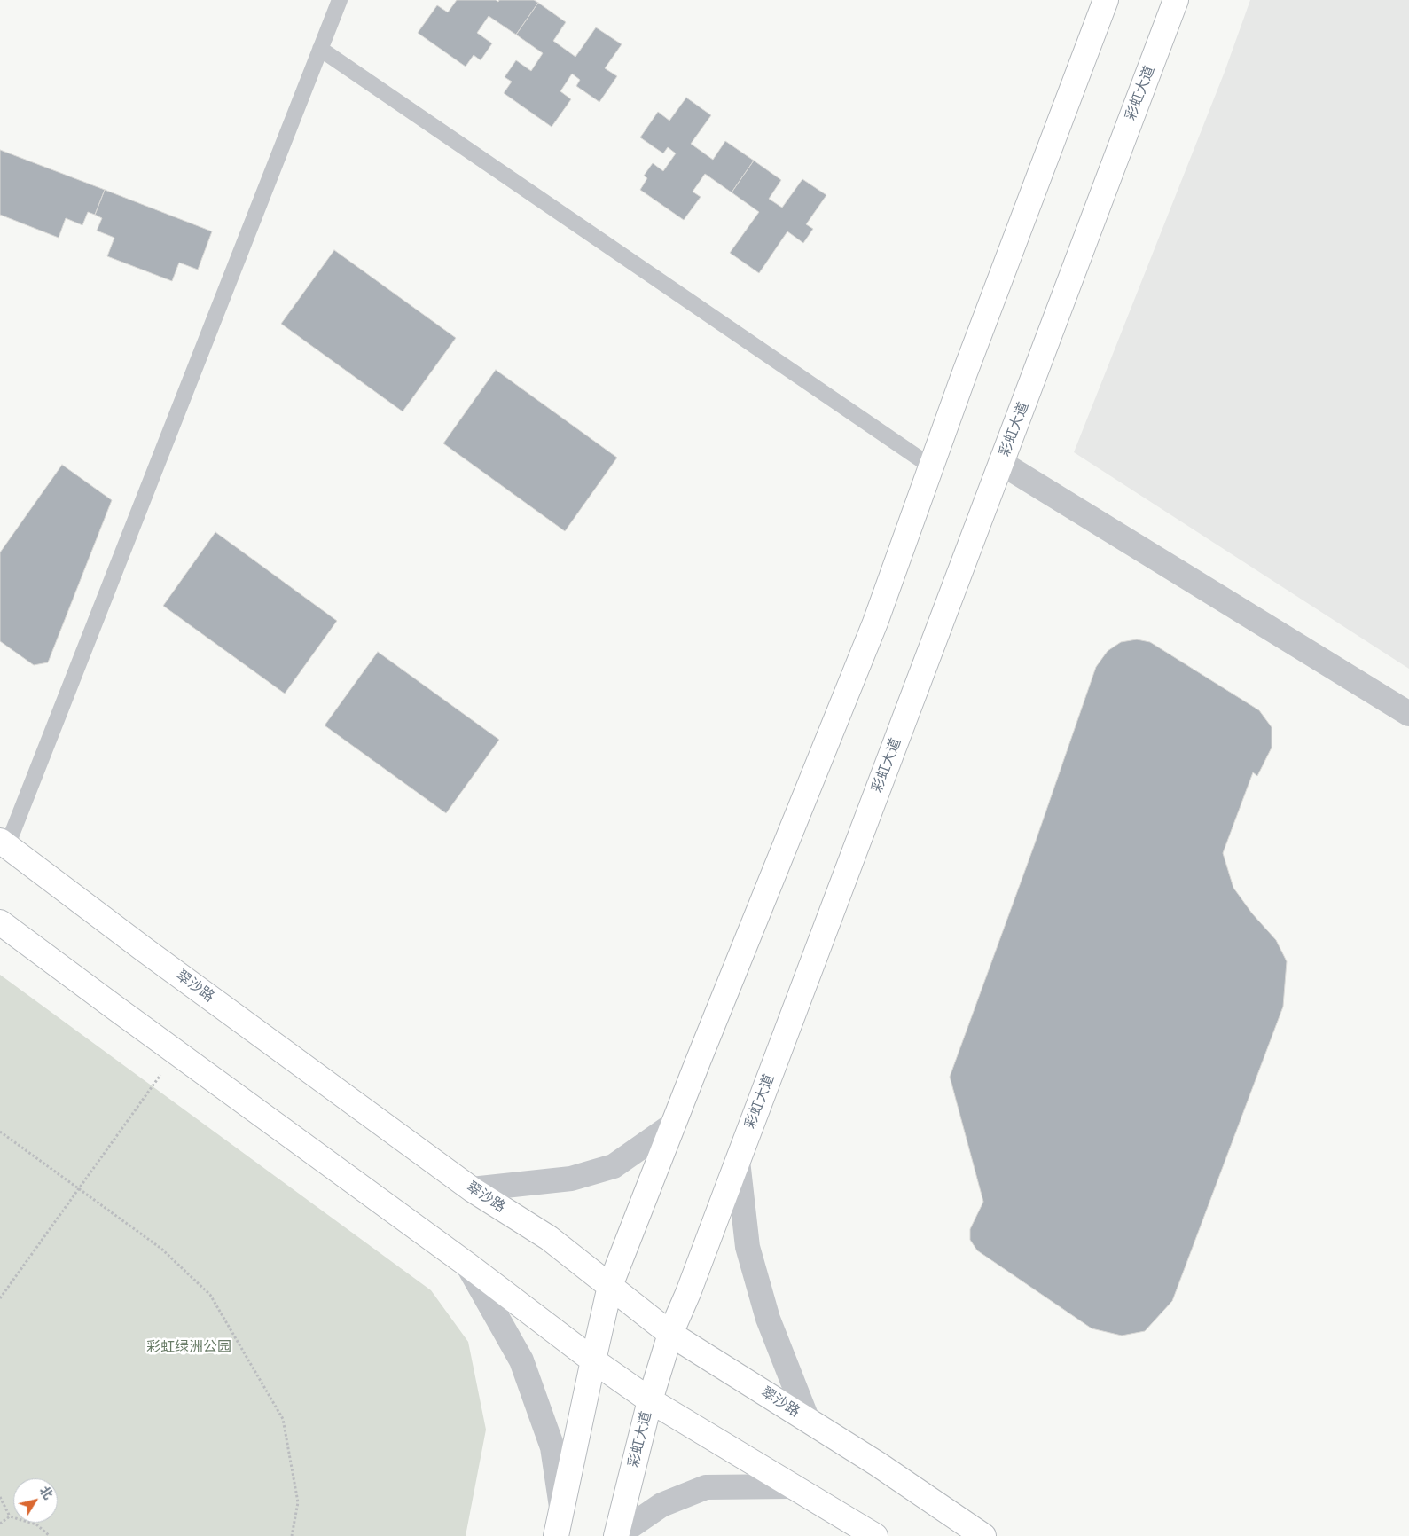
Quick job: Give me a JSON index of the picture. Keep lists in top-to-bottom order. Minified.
{"streets":{"main road":["彩虹大道","翠沙路"]},"crossings":[["彩虹大道","翠沙路"]],"parks":["彩虹绿洲公园"],"north":"top right"}
